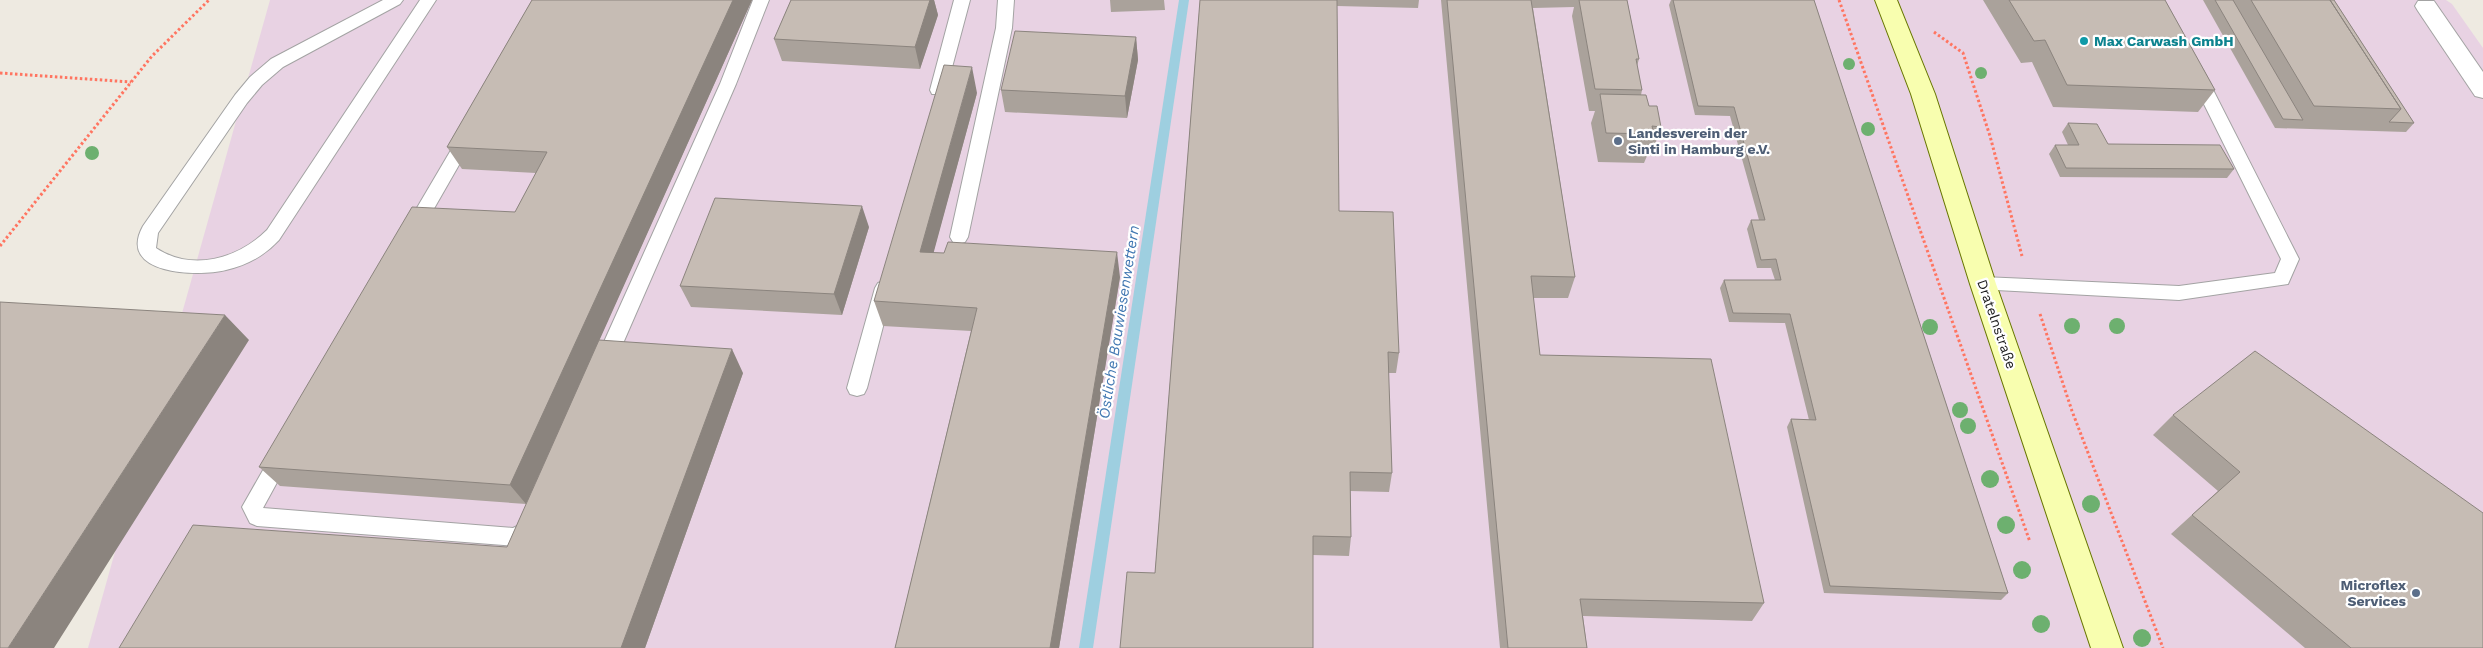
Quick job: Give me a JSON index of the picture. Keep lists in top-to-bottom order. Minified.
{"streets":{"main road":["Dratelnstraße"]},"water":["Östliche Bauwiesenwettern"],"places":["Max Carwash GmbH","Landesverein der Sinti in Hamburg e.V.","Microflex Services"]}
